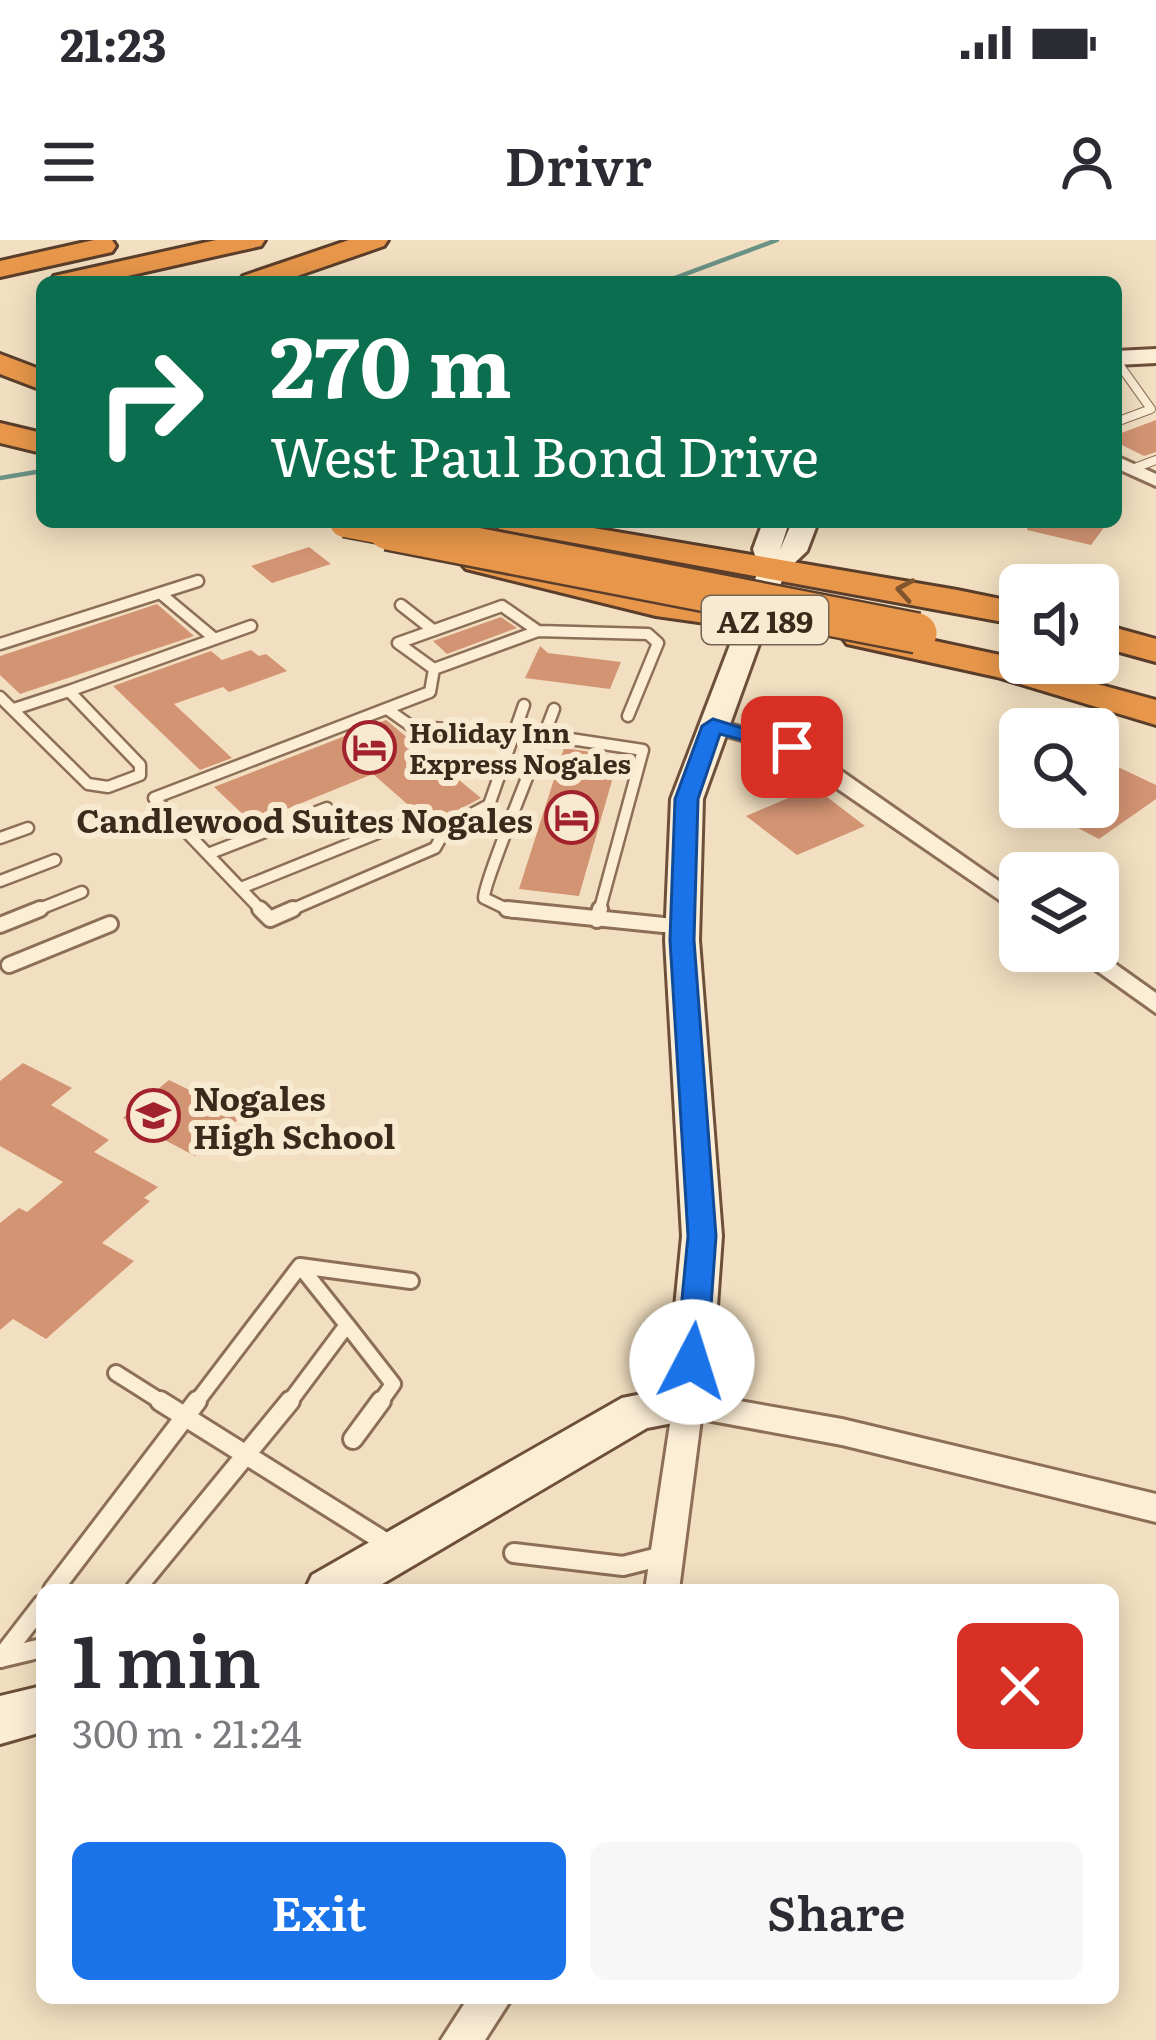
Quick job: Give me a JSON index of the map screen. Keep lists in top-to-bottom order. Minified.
{"streets":{"highway":["AZ 189"]},"places":{"hotel":["Holiday Inn Express Nogales","Candlewood Suites Nogales"],"school or university":["Nogales High School"]},"page":{"status":"21:23","header":"Drivr","turn":["270 m","West Paul Bond Drive"],"heading":["1 min","300 m · 21:24"],"buttons":["Exit","Share"]}}
